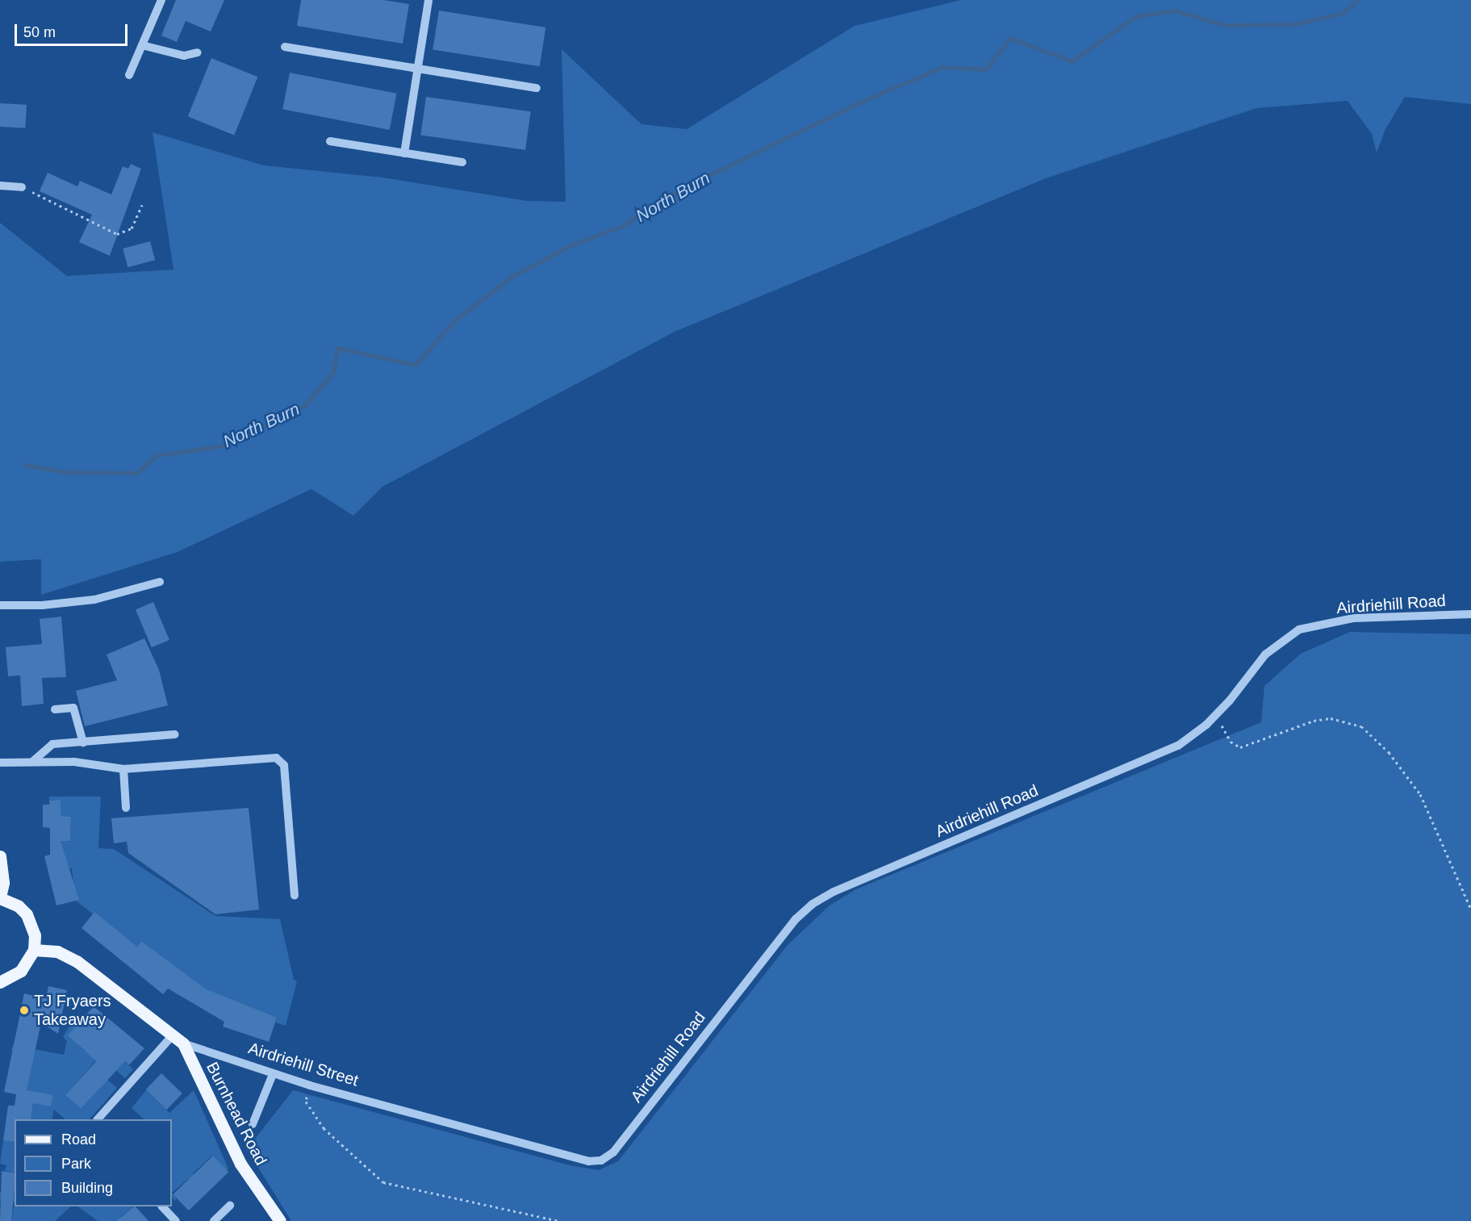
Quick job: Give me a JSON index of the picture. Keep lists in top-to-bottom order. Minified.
{"streets":{"main road":["Airdriehill Street","Burnhead Road"],"street":["Airdriehill Road"]},"crossings":[["Airdriehill Road","Airdriehill Street"],["Airdriehill Street","Burnhead Road"]],"water":["North Burn"],"places":["TJ Fryaers Takeaway"],"legend":["Road","Park","Building"],"scale_bar":"50 m"}
